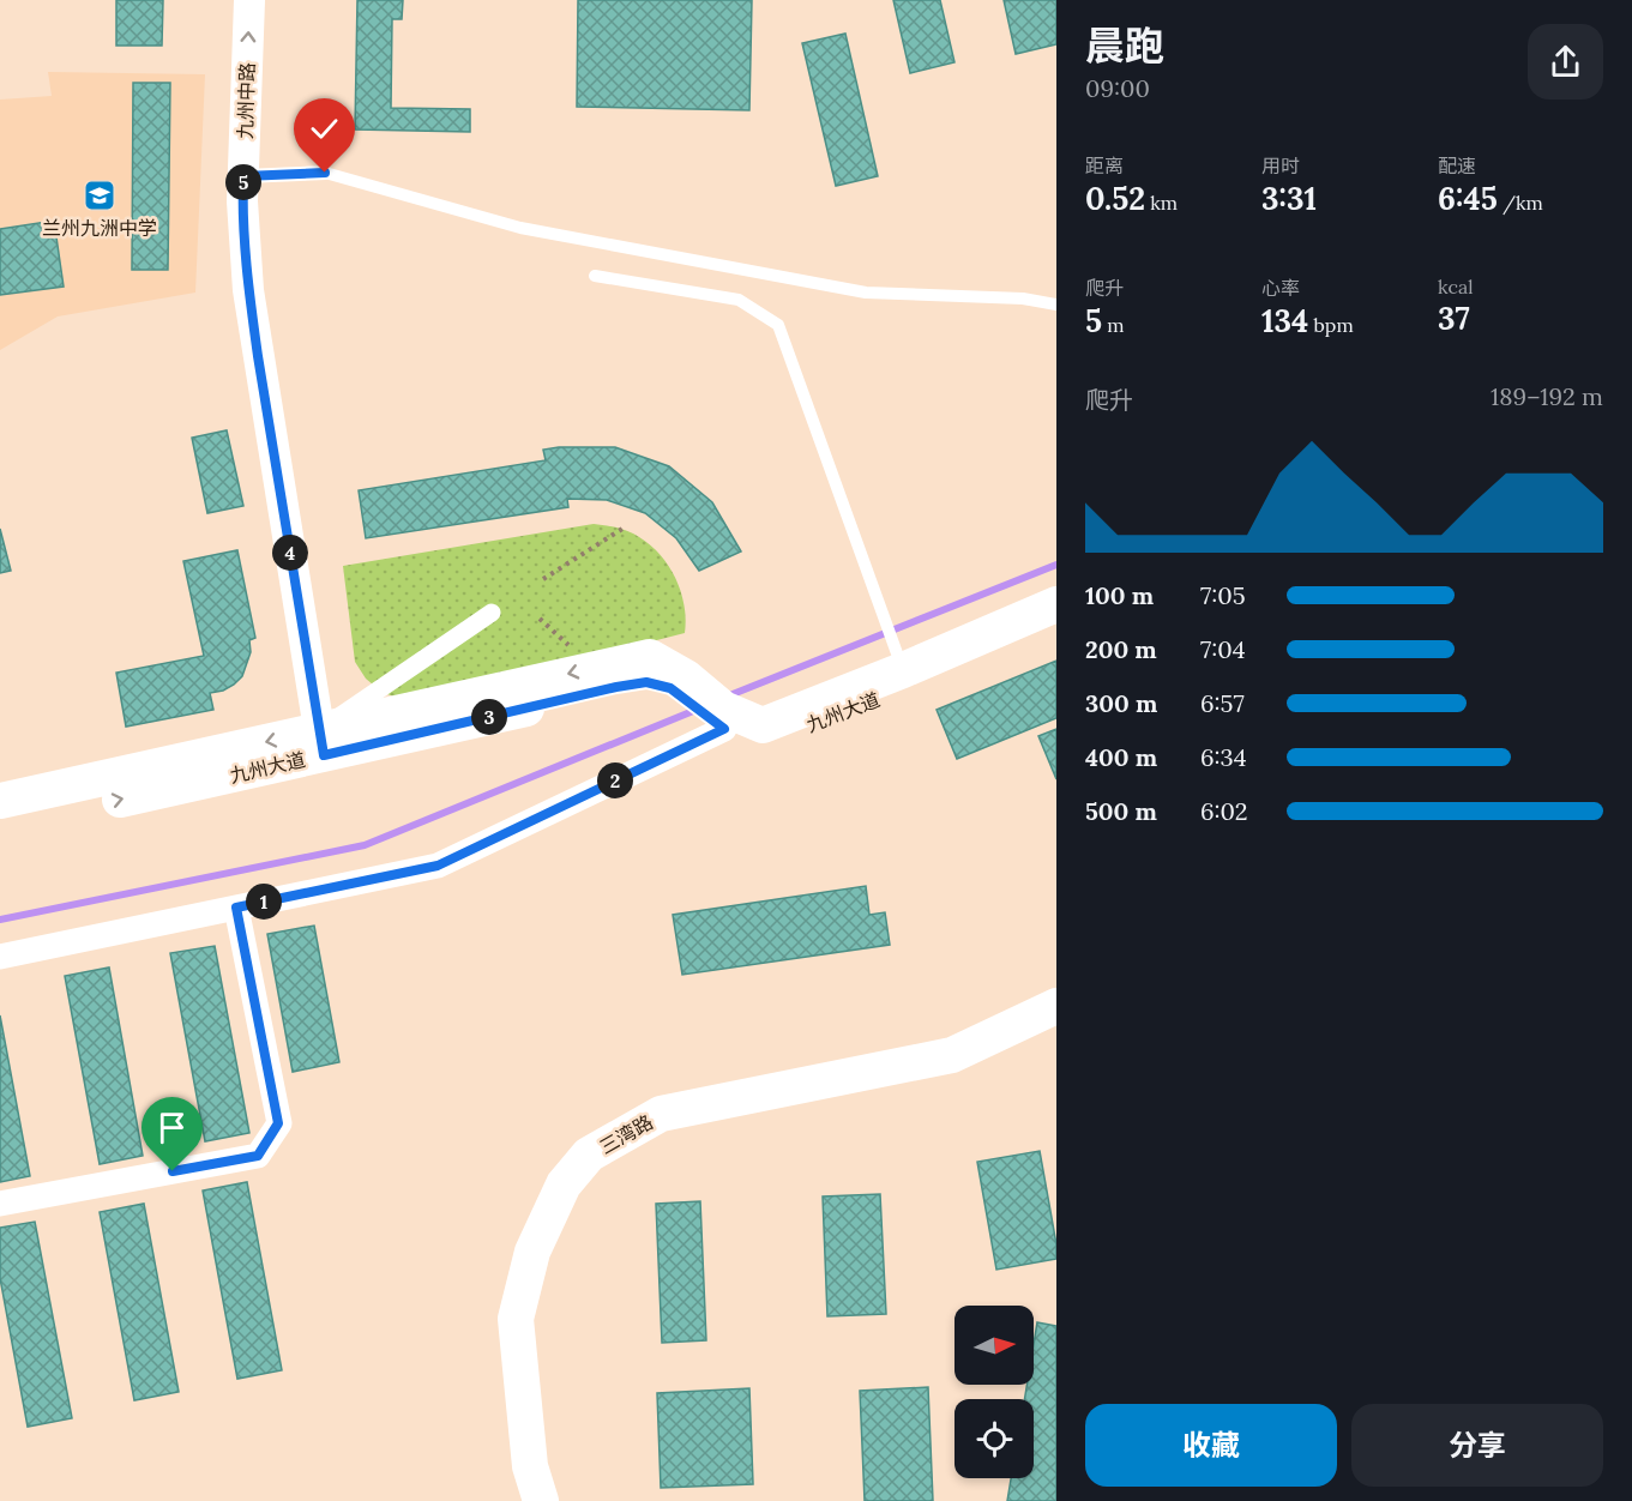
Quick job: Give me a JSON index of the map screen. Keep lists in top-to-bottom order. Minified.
{"streets":{"main road":["九州大道","三湾路"],"street":["九州中路"]},"crossings":[["九州中路","九州大道"]],"places":{"school or university":["兰州九洲中学"]},"north":"right","page":{"heading":["晨跑","09:00"],"stats":[["距离","0.52 km"],["用时","3:31"],["配速","6:45 /km"],["爬升","5 m"],["心率","134 bpm"],["kcal","37"]],"pins":["5","4","3","2","1"],"chart":["爬升","189–192 m"],"list":[{"name":"100 m","note":"7:05"},{"name":"200 m","note":"7:04"},{"name":"300 m","note":"6:57"},{"name":"400 m","note":"6:34"},{"name":"500 m","note":"6:02"}],"buttons":["收藏","分享"]}}
